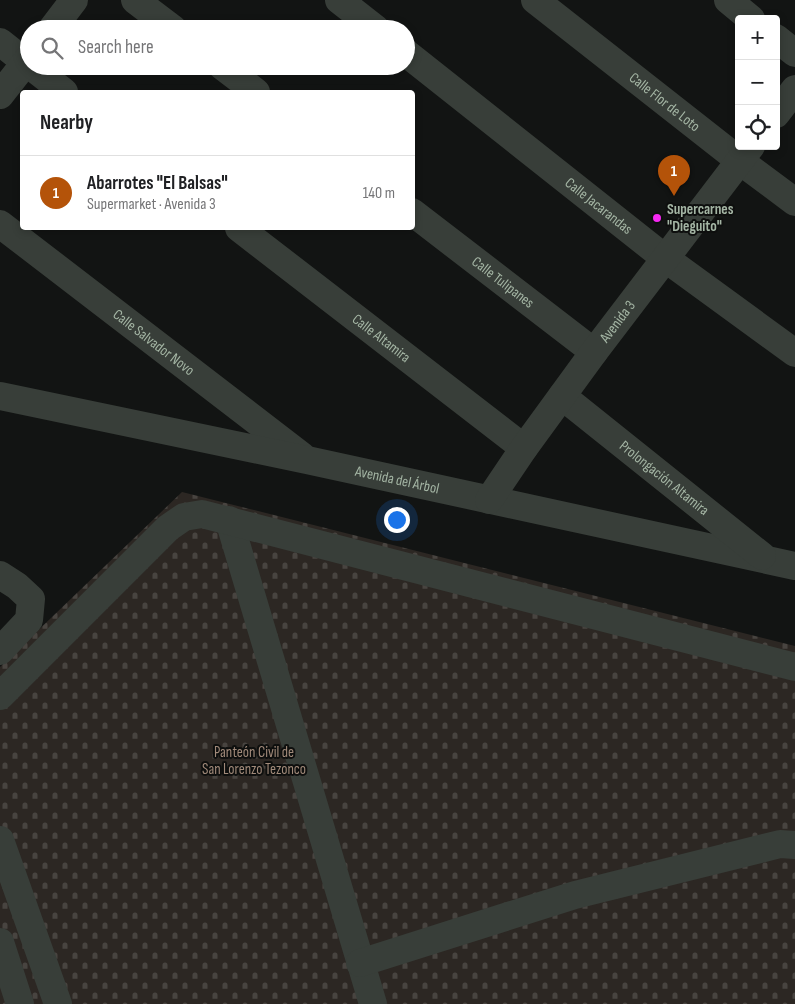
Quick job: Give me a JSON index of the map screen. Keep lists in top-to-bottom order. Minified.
{"streets":{"street":["Calle Flor de Loto","Calle Jacarandas","Calle Tulipanes","Avenida 3","Calle Altamira","Calle Salvador Novo","Prolongación Altamira","Avenida del Árbol"]},"crossings":[["Calle Flor de Loto","Avenida 3"],["Calle Jacarandas","Avenida 3"],["Calle Tulipanes","Avenida 3"],["Avenida 3","Calle Altamira"],["Avenida 3","Prolongación Altamira"],["Avenida 3","Avenida del Árbol"],["Calle Salvador Novo","Avenida del Árbol"],["Prolongación Altamira","Avenida del Árbol"]],"parks":["Panteón Civil de San Lorenzo Tezonco"],"places":["Supercarnes \"Dieguito\""],"page":{"map_buttons":["+","−"],"search":"Search here","heading":"Nearby","pins":"1","list":[{"mark":"1","name":"Abarrotes \"El Balsas\"","note":"Supermarket · Avenida 3","value":"140 m"}]}}
